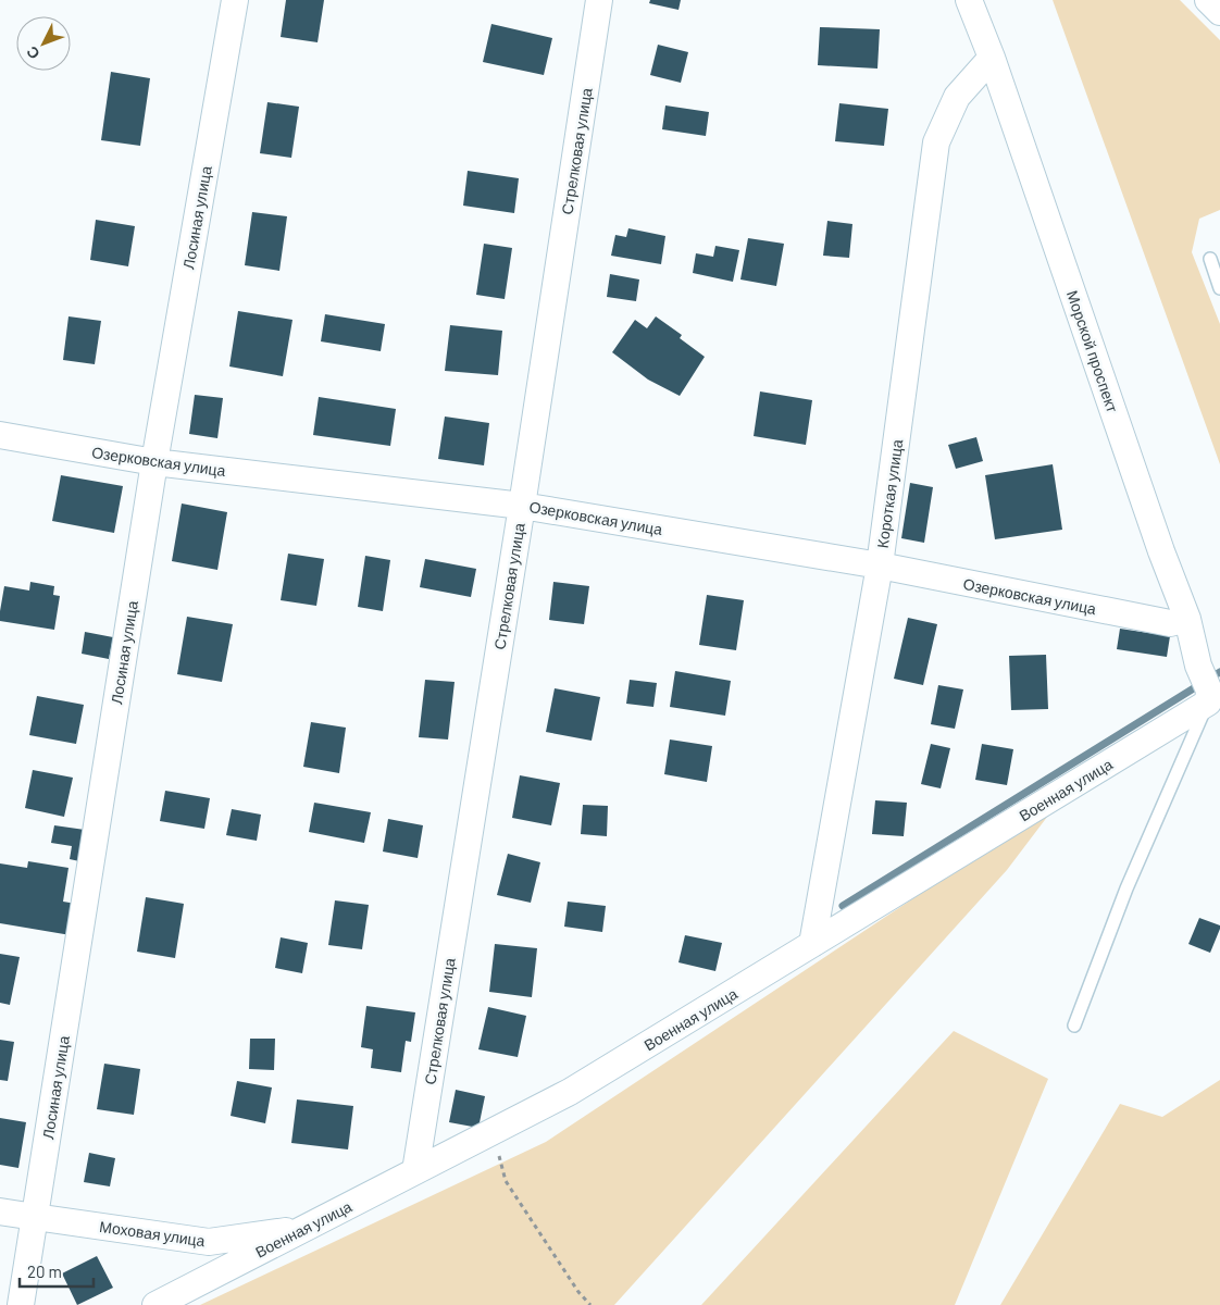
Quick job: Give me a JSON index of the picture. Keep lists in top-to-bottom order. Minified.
{"streets":{"street":["Стрелковая улица","Лосиная улица","Морской проспект","Озерковская улица","Короткая улица","Военная улица","Моховая улица"]},"crossings":[["Стрелковая улица","Озерковская улица"],["Стрелковая улица","Военная улица"],["Лосиная улица","Озерковская улица"],["Лосиная улица","Моховая улица"],["Морской проспект","Озерковская улица"],["Морской проспект","Короткая улица"],["Морской проспект","Военная улица"],["Озерковская улица","Короткая улица"],["Короткая улица","Военная улица"],["Военная улица","Моховая улица"]],"scale_bar":"20 m","north":"bottom left"}
